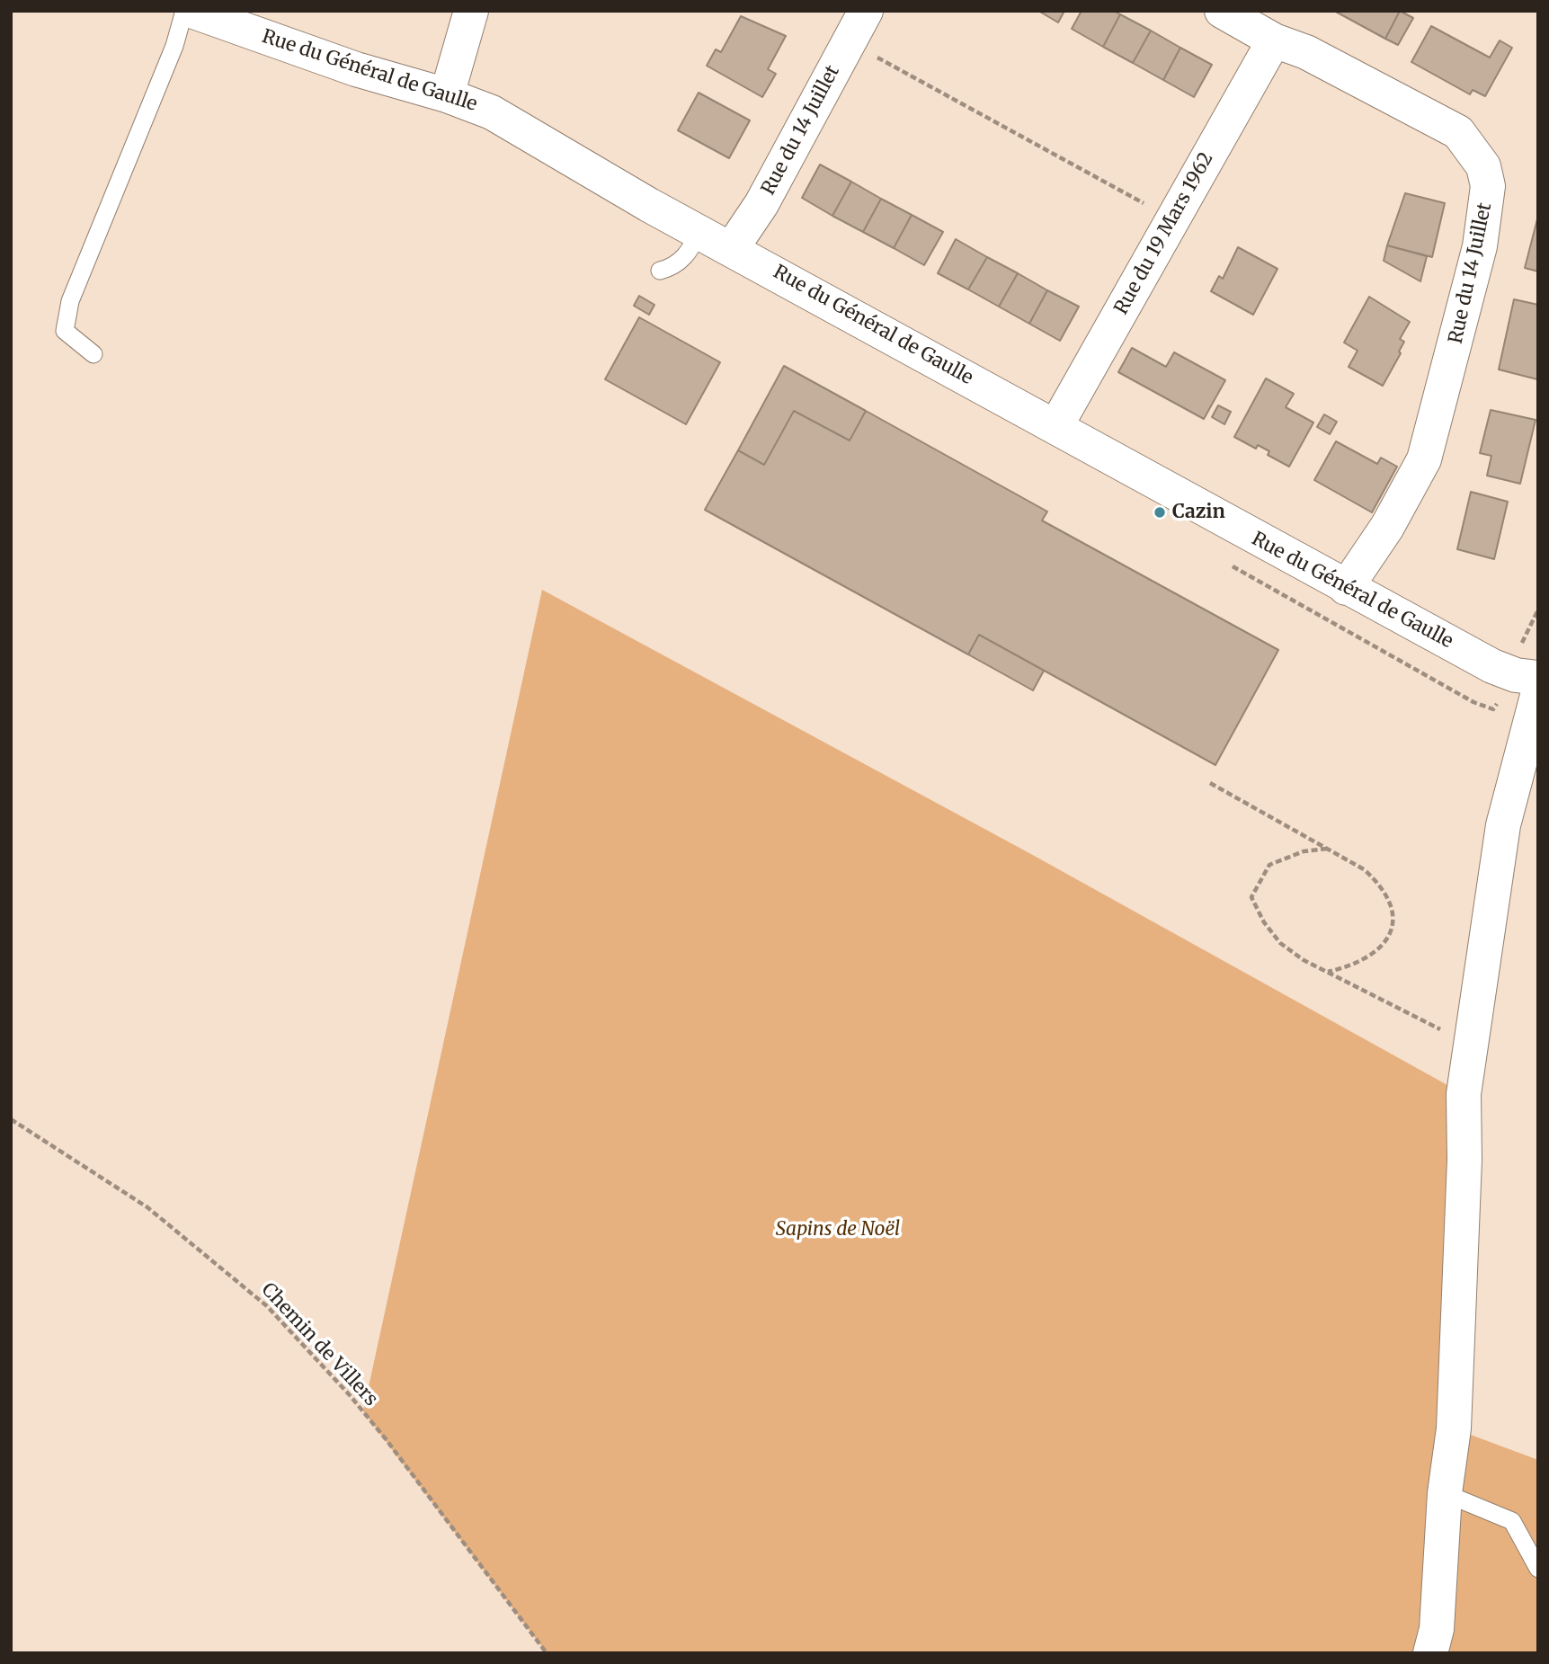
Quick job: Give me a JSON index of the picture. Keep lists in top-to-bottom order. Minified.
{"streets":{"street":["Rue du Général de Gaulle","Rue du 14 Juillet","Rue du 19 Mars 1962"],"path":["Chemin de Villers"]},"crossings":[["Rue du Général de Gaulle","Rue du 14 Juillet"],["Rue du Général de Gaulle","Rue du 19 Mars 1962"],["Rue du 14 Juillet","Rue du 19 Mars 1962"]],"parks":["Sapins de Noël"],"places":["Cazin"]}
